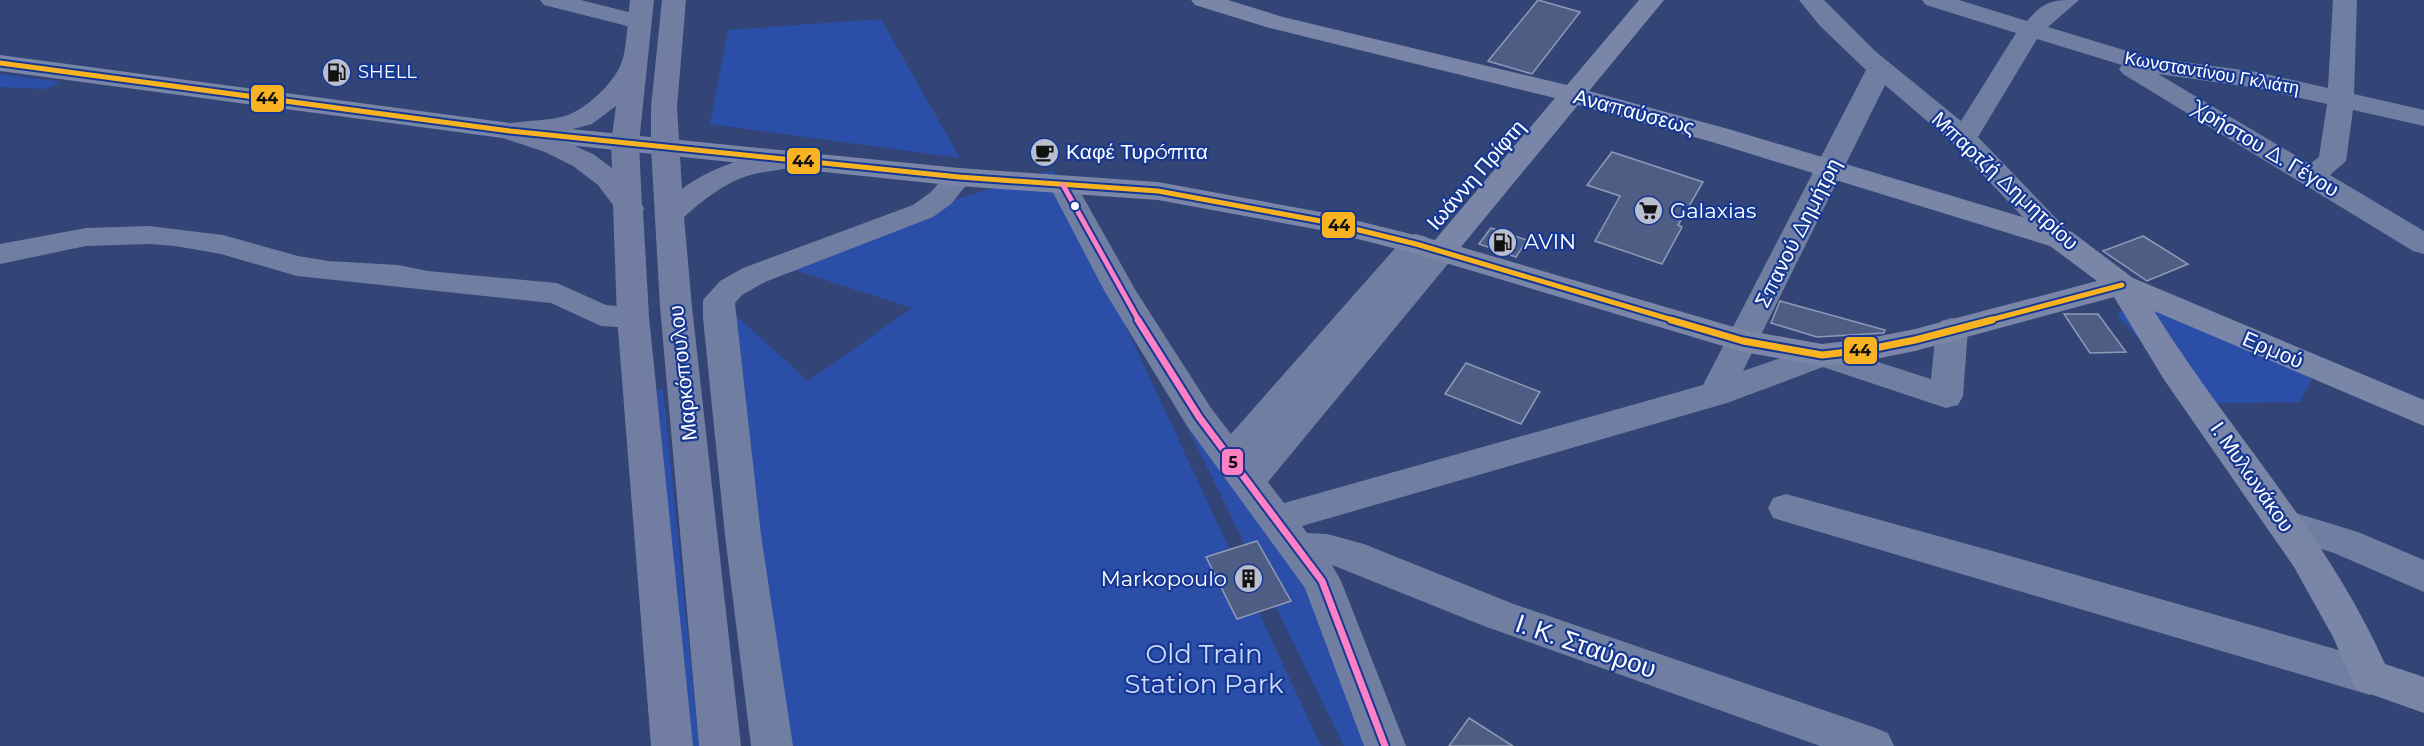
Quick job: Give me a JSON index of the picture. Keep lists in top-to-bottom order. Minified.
{"streets":{"highway":["Μαρκόπουλου"],"main road":["Αναπαύσεως","Ιωάννη Πρίφτη","Μπαρτζή Δημητρίου","Ερμού","Ι. Μυλωνάκου"],"street":["Κωνσταντίνου Γκλιάτη","Χρήστου Δ. Γέγου","Σπανού Δημήτρη","Ι. Κ. Σταύρου"]},"crossings":[["Κωνσταντίνου Γκλιάτη","Χρήστου Δ. Γέγου"],["Αναπαύσεως","Ιωάννη Πρίφτη"],["Αναπαύσεως","Μπαρτζή Δημητρίου"],["Αναπαύσεως","Σπανού Δημήτρη"],["Μπαρτζή Δημητρίου","Σπανού Δημήτρη"],["Μπαρτζή Δημητρίου","Ερμού"],["Μπαρτζή Δημητρίου","Ι. Μυλωνάκου"],["Ερμού","Ι. Μυλωνάκου"]],"parks":["Old Train Station Park"],"places":{"fuel station":["SHELL","AVIN"],"cafe":["Καφέ Τυρóπιτα"],"supermarket":["Galaxias"],"building":["Markopoulo"]},"lines":["transit line 44","transit line 5"]}
